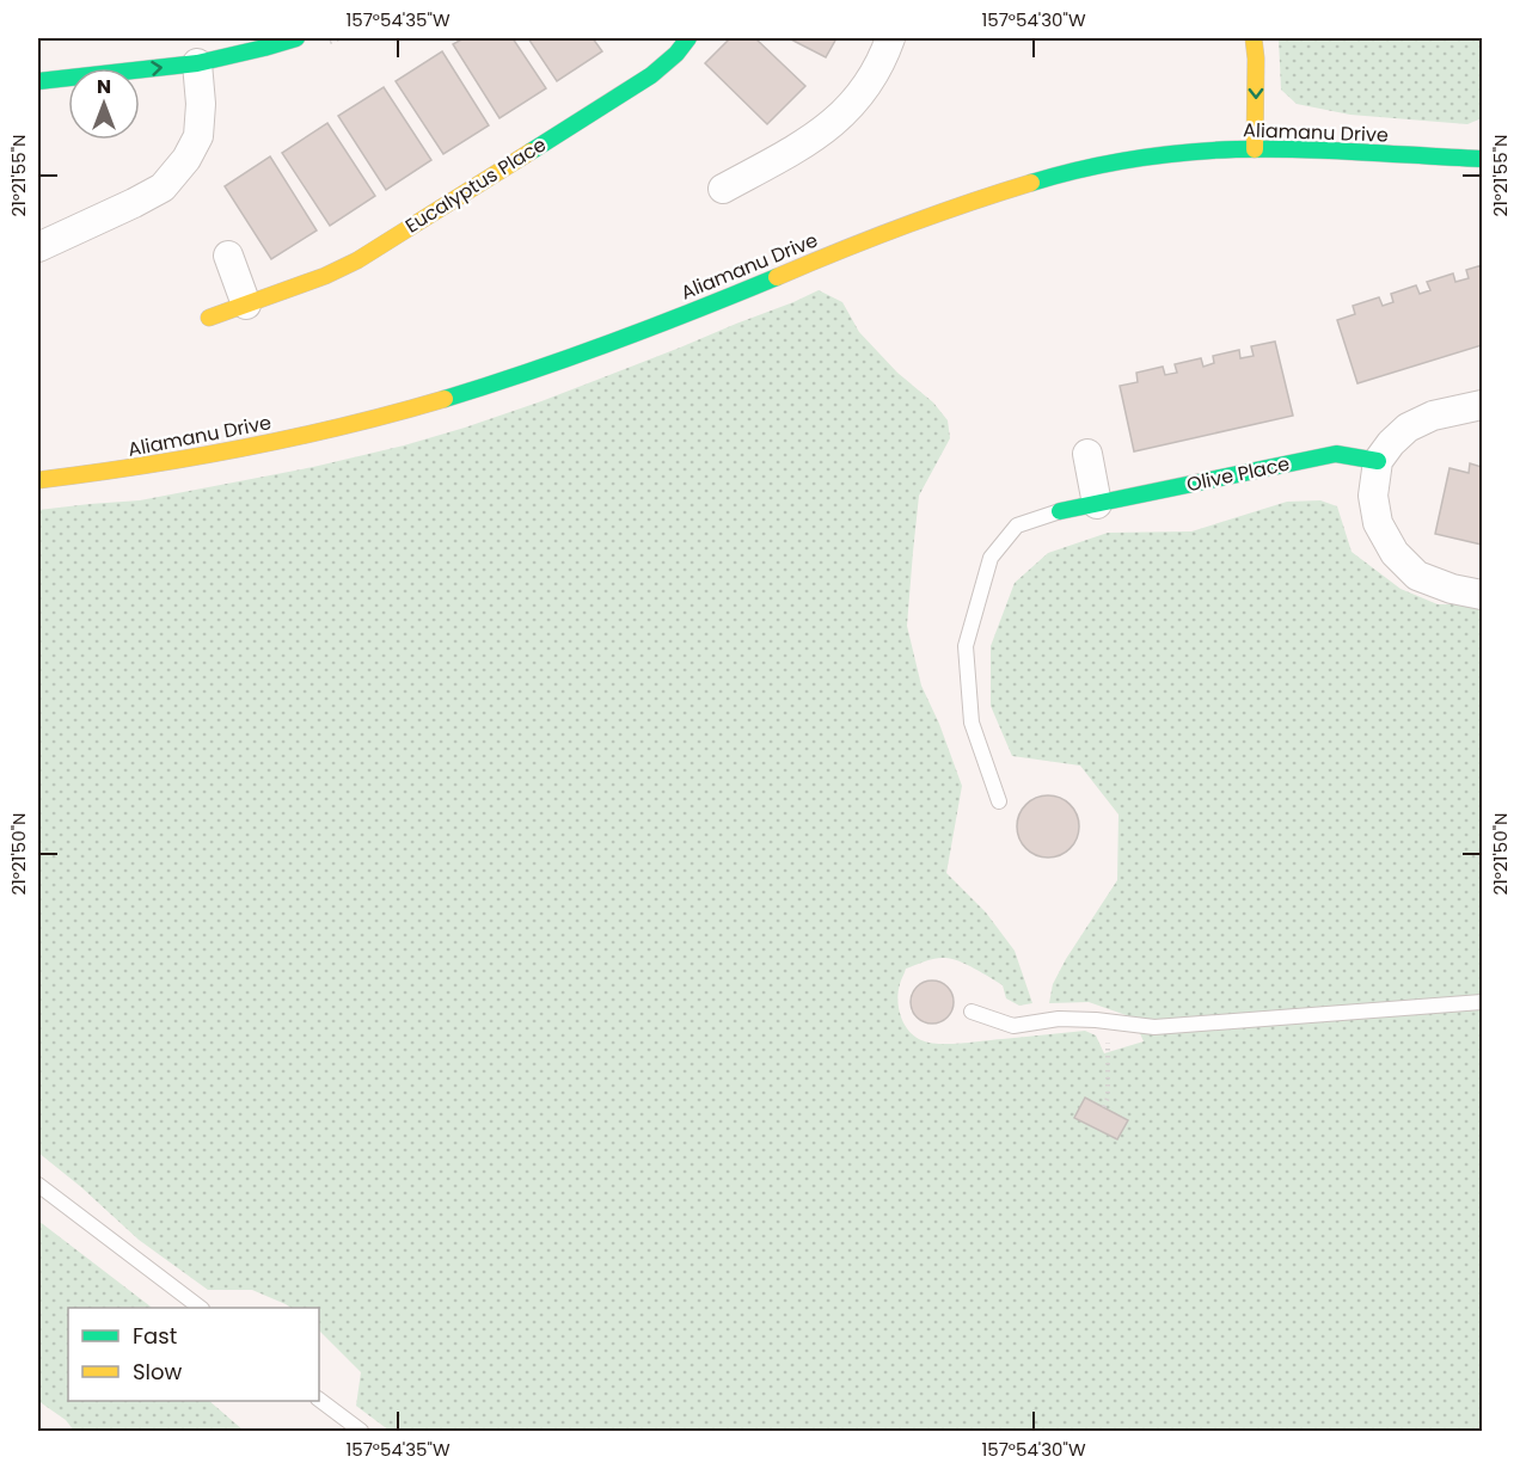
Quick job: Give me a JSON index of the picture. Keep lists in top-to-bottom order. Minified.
{"streets":{"street":["Aliamanu Drive","Eucalyptus Place","Olive Place"]},"legend":["Fast","Slow"],"north":"top","coordinates":["157°54'35\"W","157°54'30\"W","21°21'55\"N","21°21'50\"N"]}
